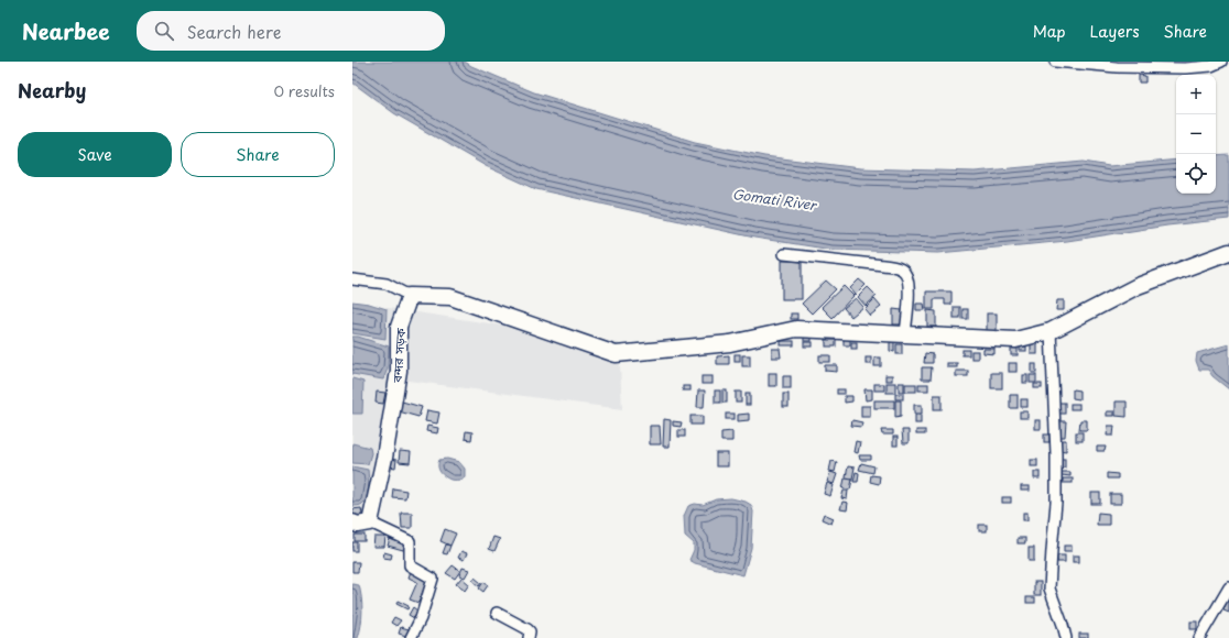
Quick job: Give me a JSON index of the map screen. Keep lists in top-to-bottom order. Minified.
{"streets":{"highway":["বন্দর সড়ক"]},"water":["Gomati River"],"page":{"header":"Nearbee","search":"Search here","nav":["Map","Layers","Share"],"heading":["Nearby","0 results"],"map_buttons":["+","−"],"buttons":["Save","Share"]}}
